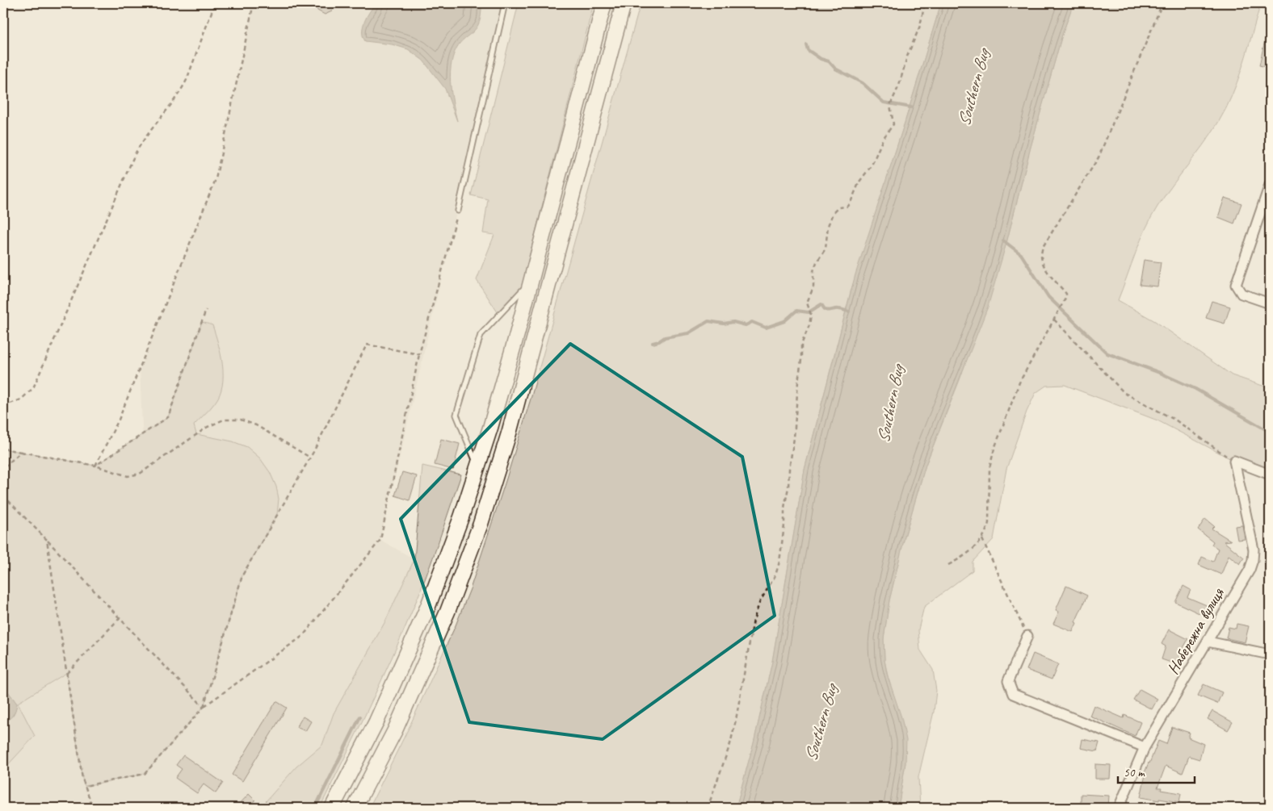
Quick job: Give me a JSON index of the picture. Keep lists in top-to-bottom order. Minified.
{"streets":{"street":["Набережна вулиця"]},"water":["Southern Bug"],"scale_bar":"50 m"}
